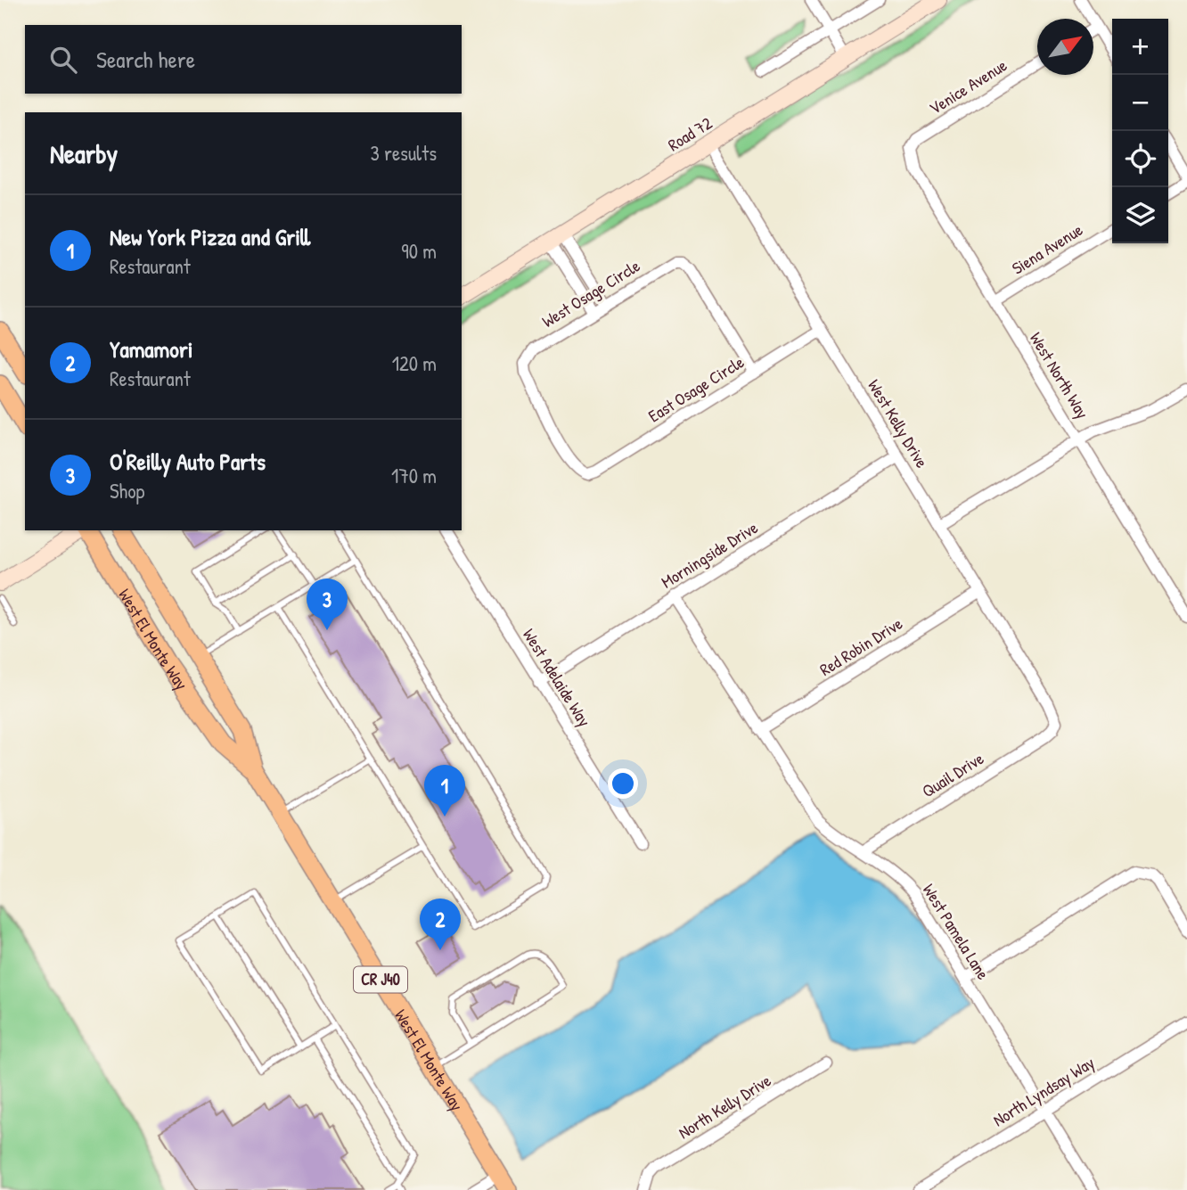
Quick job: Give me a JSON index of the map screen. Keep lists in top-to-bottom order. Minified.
{"streets":{"main road":["West El Monte Way","CR J40"],"street":["Venice Avenue","Road 72","Siena Avenue","West Osage Circle","West North Way","East Osage Circle","West Kelly Drive","Morningside Drive","Red Robin Drive","West Adelaide Way","Quail Drive","West Pamela Lane","North Lyndsay Way","North Kelly Drive"]},"crossings":[["Venice Avenue","West North Way"],["Road 72","West Kelly Drive"],["Siena Avenue","West North Way"],["West Osage Circle","East Osage Circle"],["East Osage Circle","West Kelly Drive"],["West Kelly Drive","Morningside Drive"],["West Kelly Drive","Red Robin Drive"],["West Kelly Drive","Quail Drive"],["Morningside Drive","West Adelaide Way"],["Morningside Drive","West Pamela Lane"],["Red Robin Drive","West Pamela Lane"],["Quail Drive","West Pamela Lane"],["West Pamela Lane","North Lyndsay Way"]],"north":"top right","page":{"map_buttons":["+","−"],"search":"Search here","heading":["Nearby","3 results"],"list":[{"mark":"1","name":"New York Pizza and Grill","note":"Restaurant","value":"90 m"},{"mark":"2","name":"Yamamori","note":"Restaurant","value":"120 m"},{"mark":"3","name":"O'Reilly Auto Parts","note":"Shop","value":"170 m"}],"pins":["3","1","2"]}}
